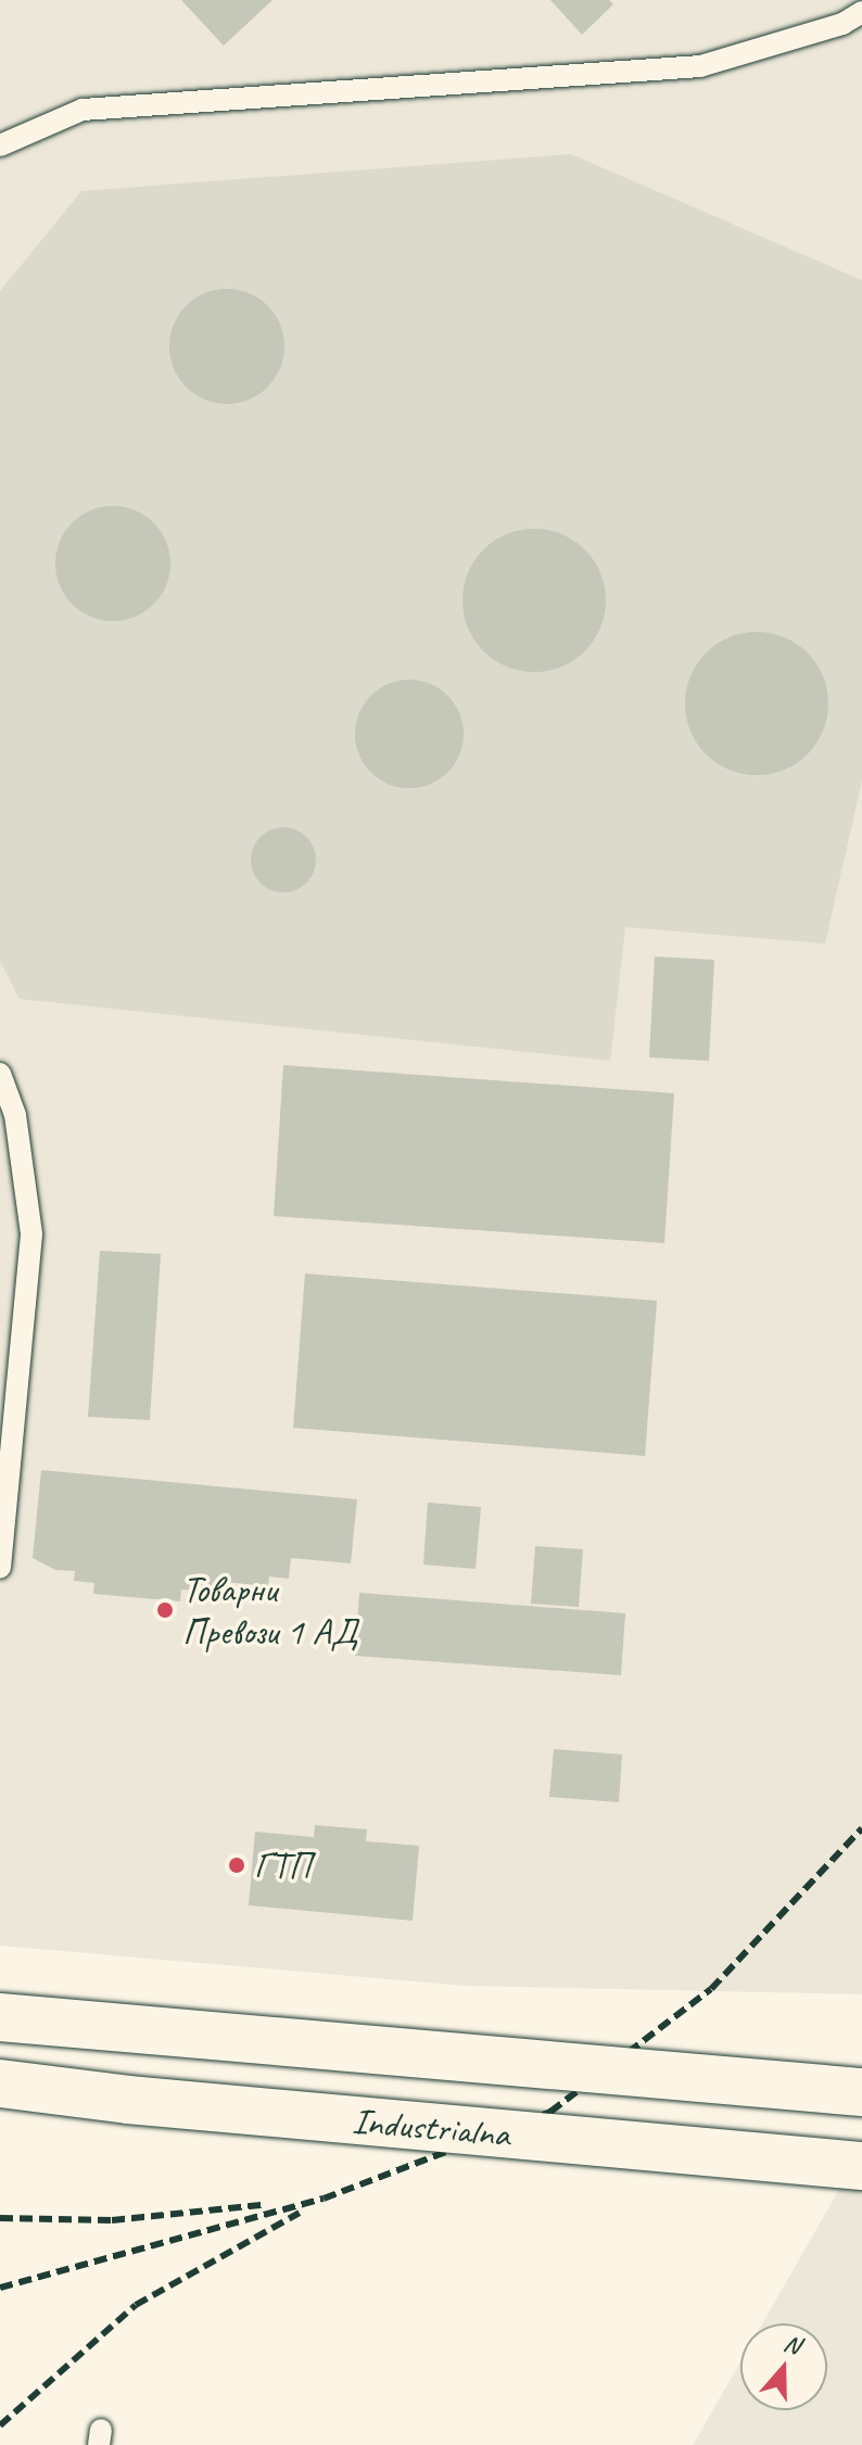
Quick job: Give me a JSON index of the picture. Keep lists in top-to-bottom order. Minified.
{"streets":{"main road":["Industrialna"]},"places":["Товарни Превози 1 АД","ГТП"],"north":"top"}
